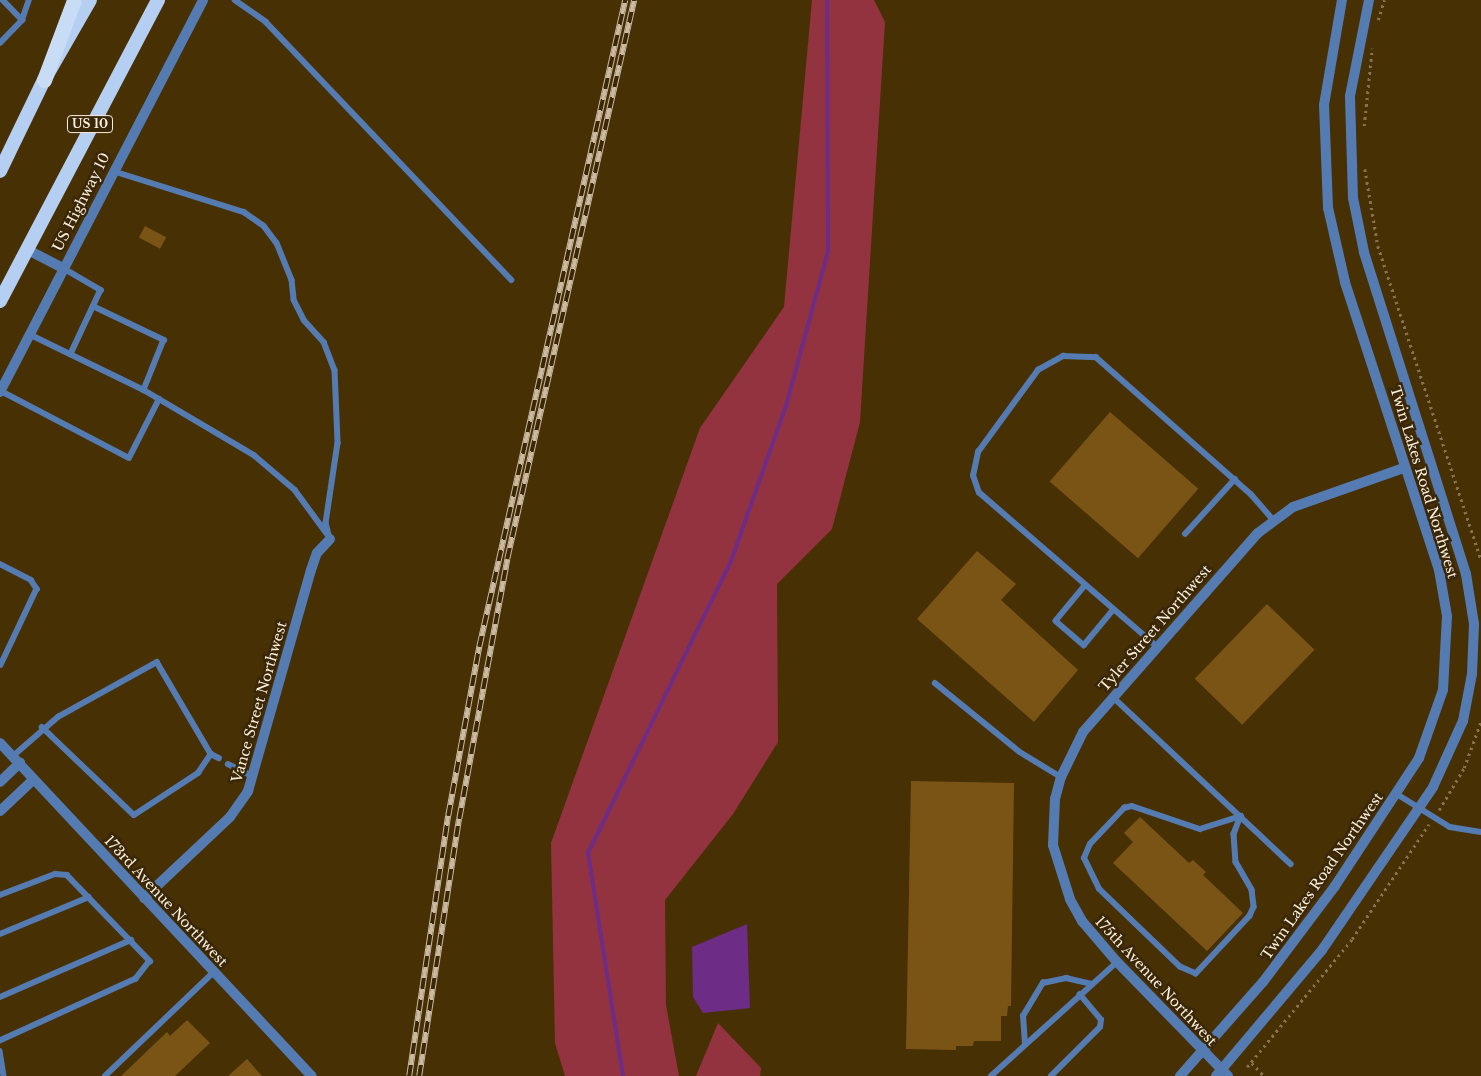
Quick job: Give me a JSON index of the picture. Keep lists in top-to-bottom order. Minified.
{"streets":{"highway":["US 10"],"street":["US Highway 10","Twin Lakes Road Northwest","Tyler Street Northwest","Vance Street Northwest","173rd Avenue Northwest","175th Avenue Northwest"]},"crossings":[["Twin Lakes Road Northwest","Tyler Street Northwest"],["Twin Lakes Road Northwest","175th Avenue Northwest"],["Tyler Street Northwest","175th Avenue Northwest"],["Vance Street Northwest","173rd Avenue Northwest"]]}
